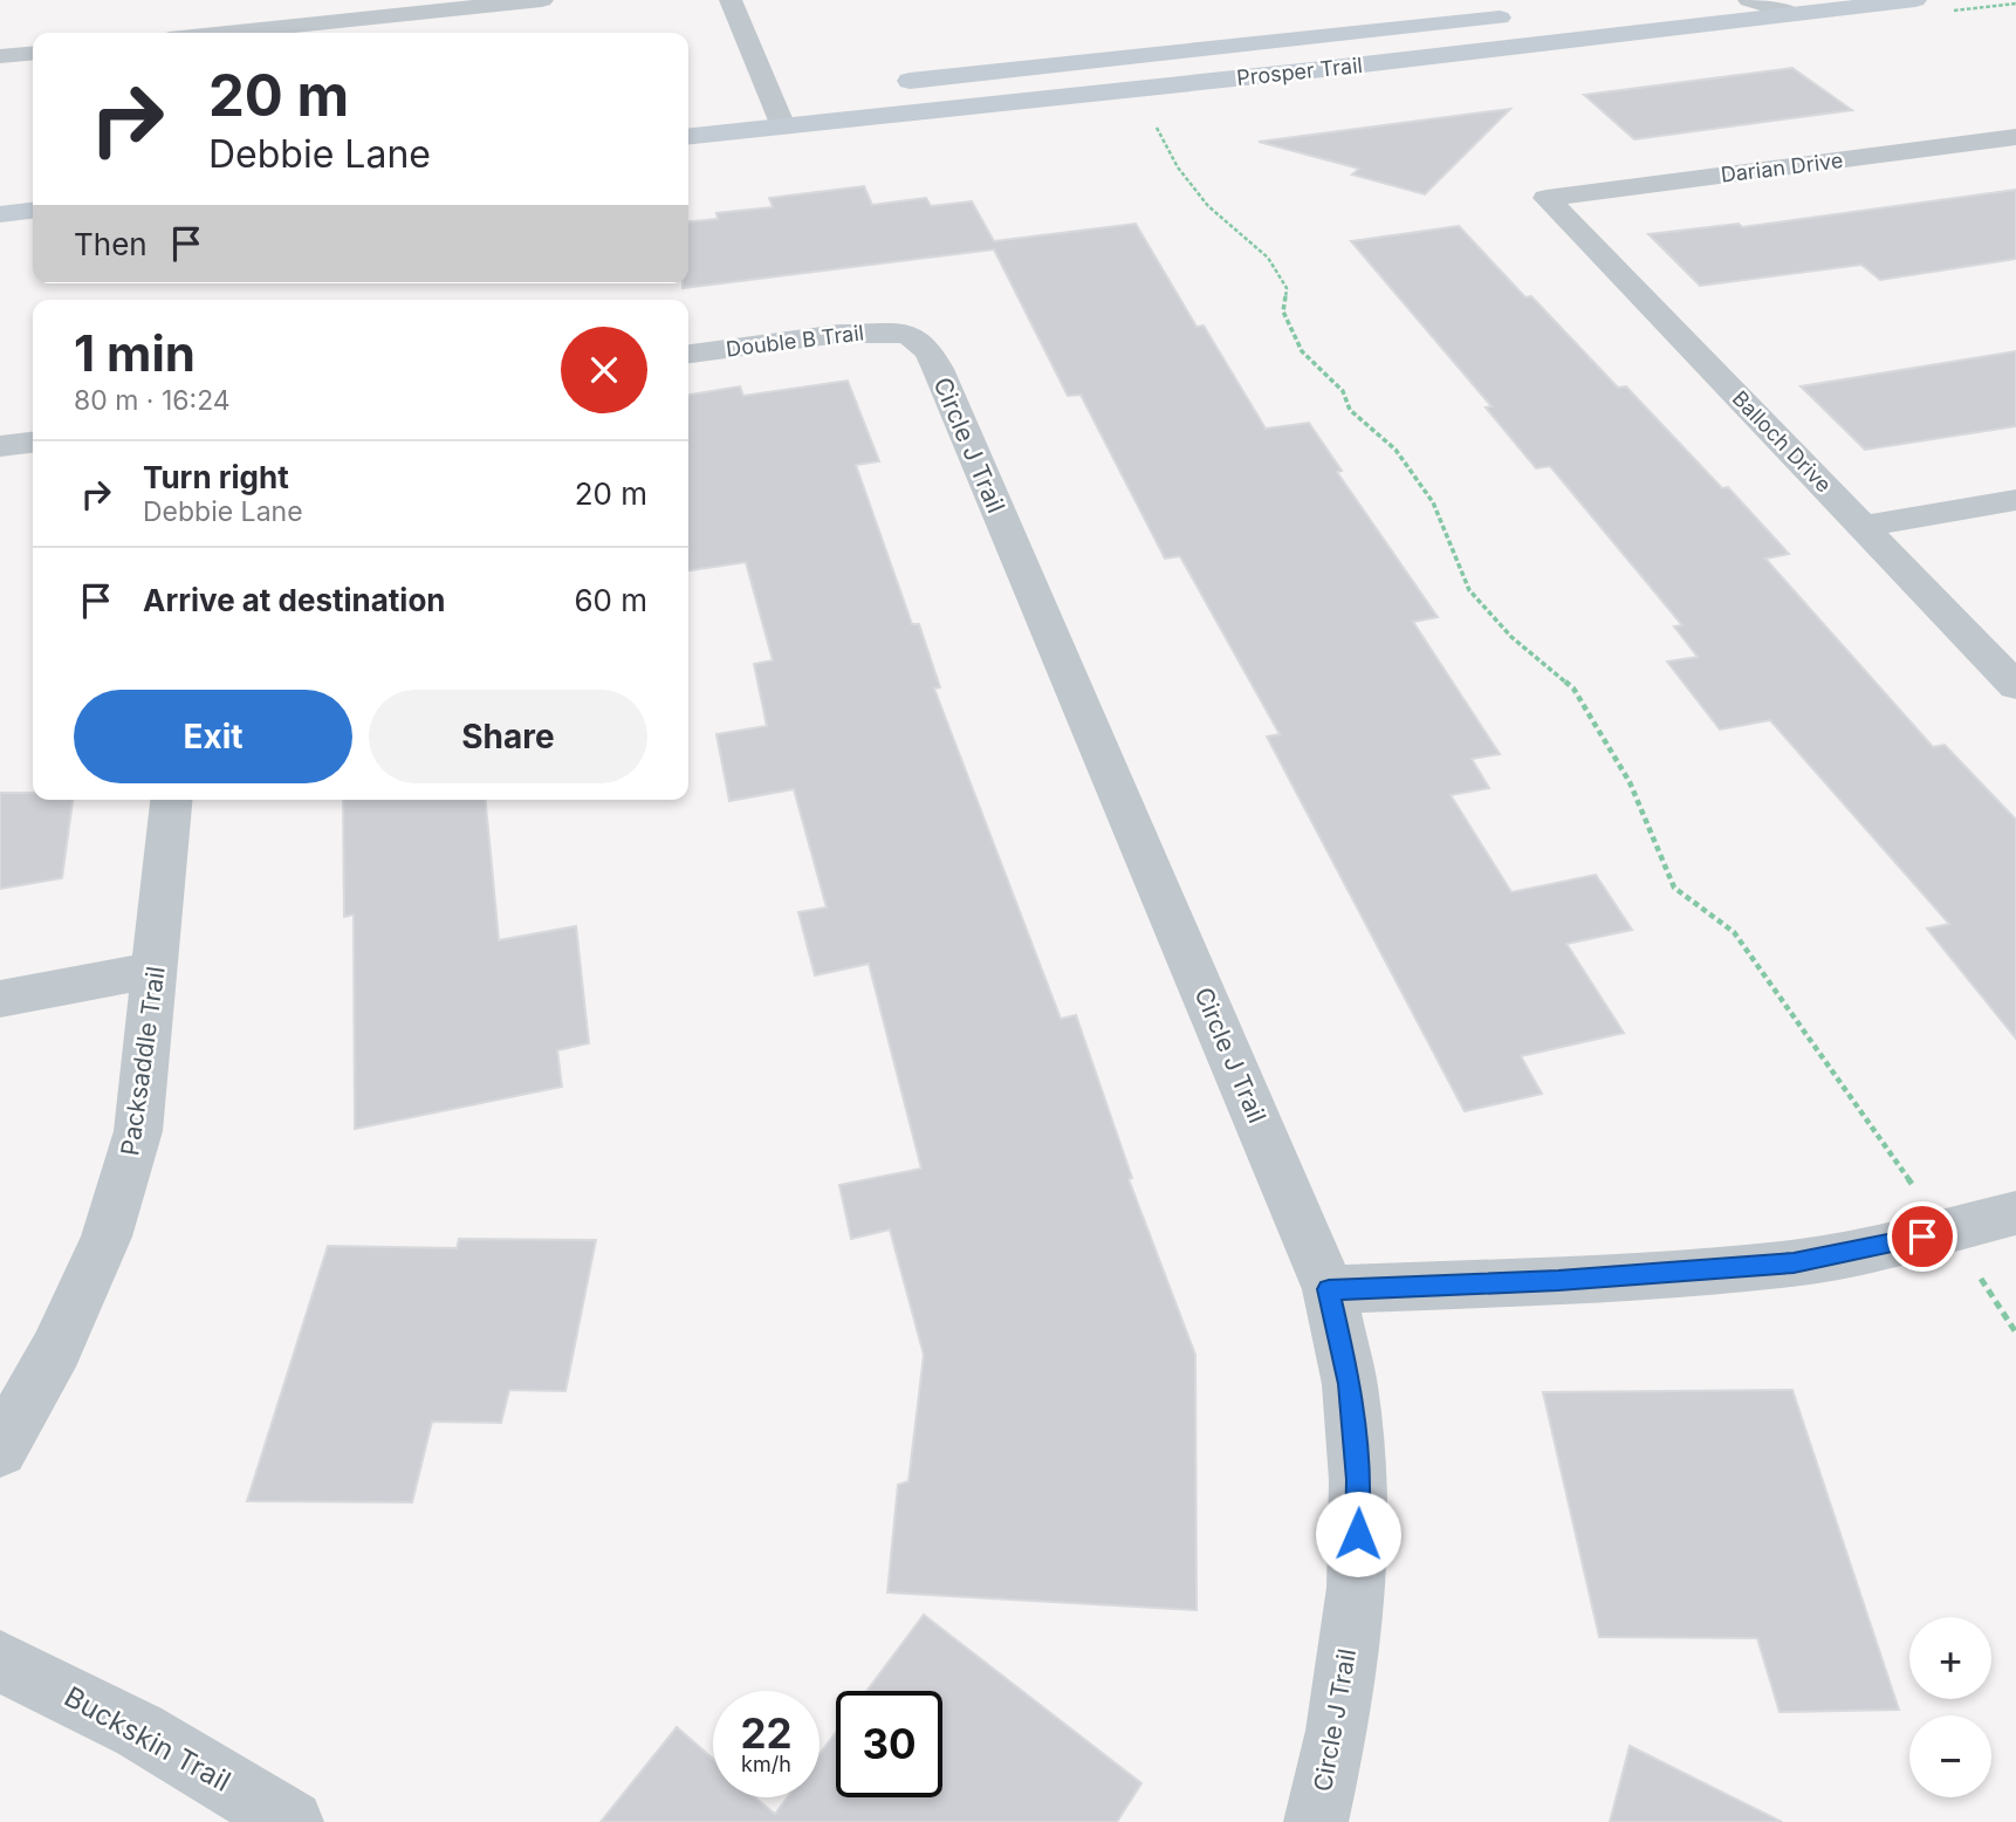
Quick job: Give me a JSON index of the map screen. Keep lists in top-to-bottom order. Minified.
{"streets":{"main road":["Prosper Trail"],"street":["Darian Drive","Double B Trail","Balloch Drive","Circle J Trail","Packsaddle Trail","Buckskin Trail"]},"crossings":[["Darian Drive","Balloch Drive"],["Double B Trail","Circle J Trail"]],"page":{"turn":["20 m","Debbie Lane"],"then":"Then","heading":["1 min","80 m · 16:24"],"list":[{"name":"Turn right","note":"Debbie Lane","value":"20 m"},{"name":"Arrive at destination","value":"60 m"}],"buttons":["Exit","Share"],"map_buttons":["+","−"],"speed":"22 km/h","limit":"30"}}
